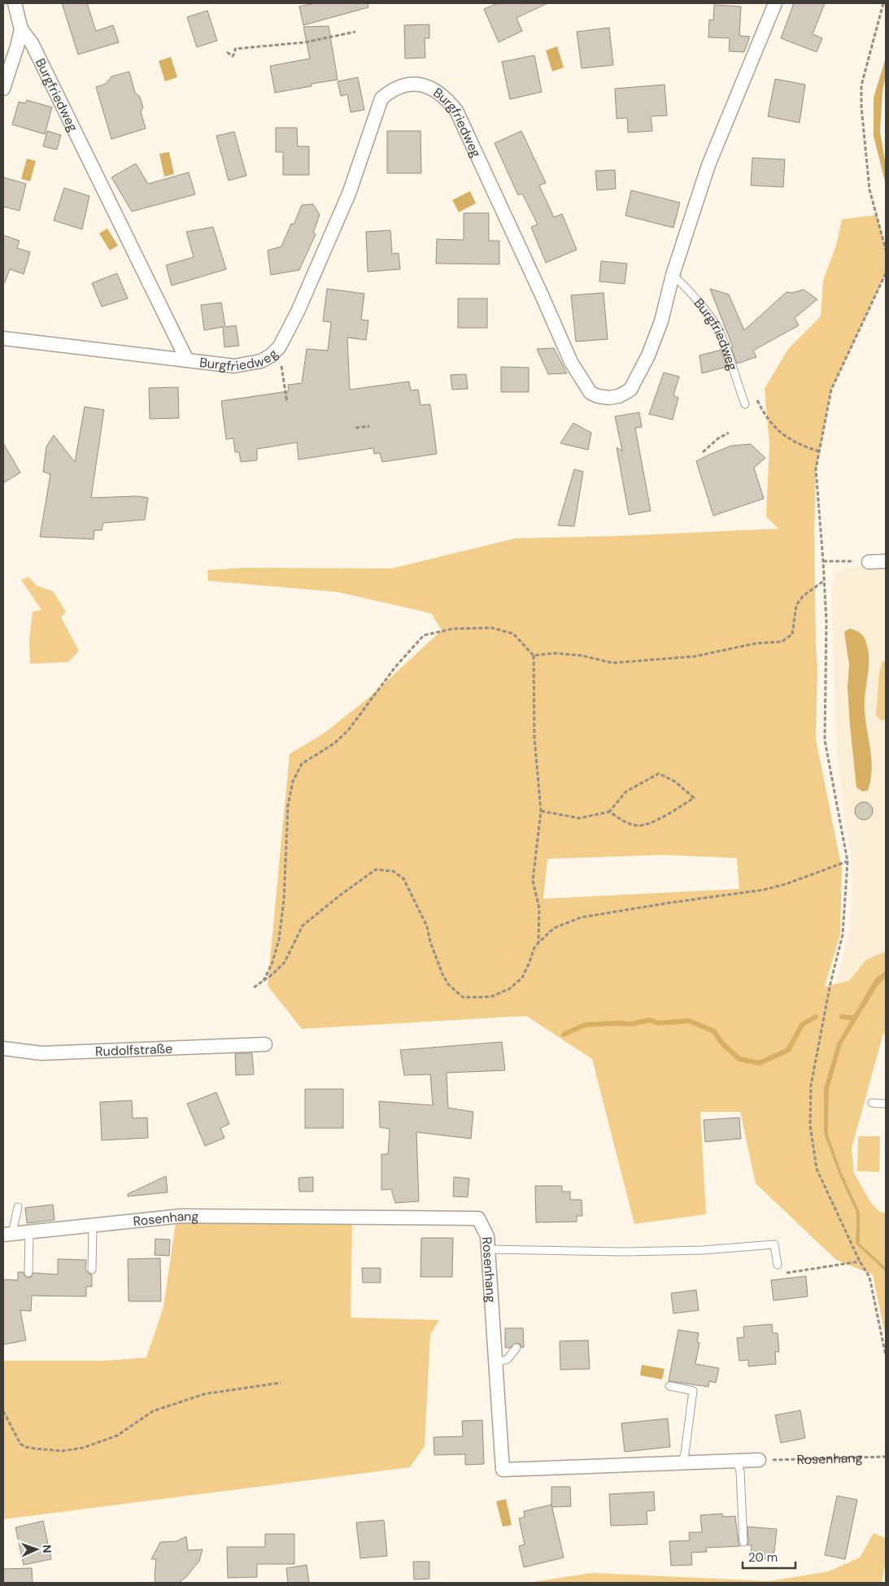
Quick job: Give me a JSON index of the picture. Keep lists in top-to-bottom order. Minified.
{"streets":{"street":["Burgfriedweg","Rudolfstraße","Rosenhang"]},"scale_bar":"20 m","north":"right"}
